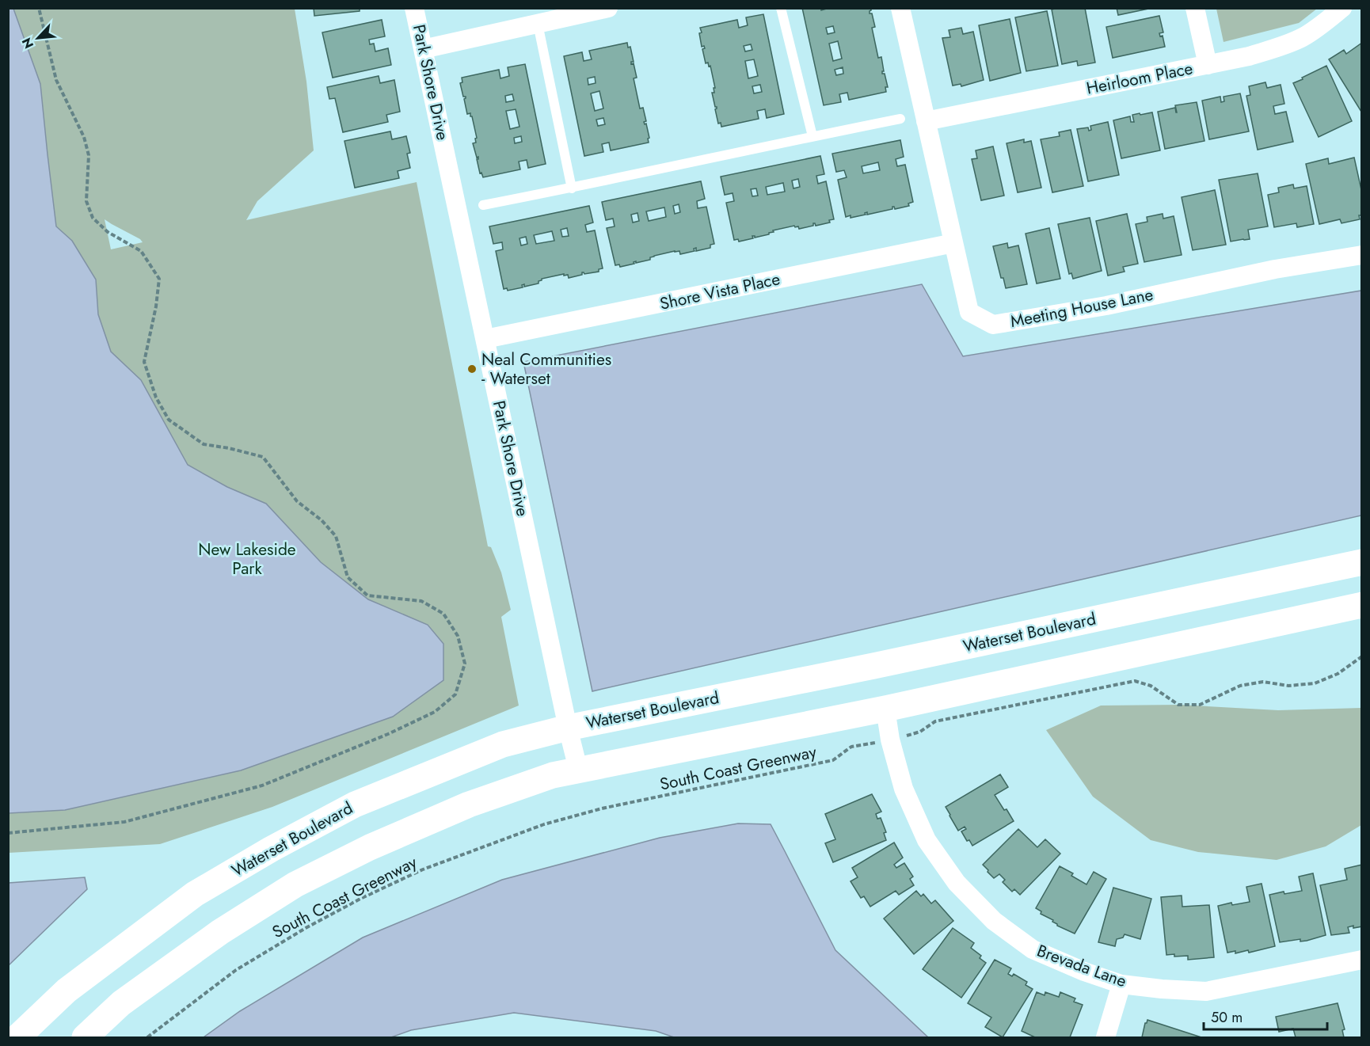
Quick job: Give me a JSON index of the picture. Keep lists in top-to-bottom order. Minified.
{"streets":{"street":["Heirloom Place","Park Shore Drive","Shore Vista Place","Meeting House Lane","Waterset Boulevard","Brevada Lane"],"path":["South Coast Greenway"]},"crossings":[["Heirloom Place","Meeting House Lane"],["Park Shore Drive","Shore Vista Place"],["Park Shore Drive","Waterset Boulevard"],["Shore Vista Place","Meeting House Lane"],["South Coast Greenway","Brevada Lane"]],"parks":["New Lakeside Park"],"places":["Neal Communities - Waterset"],"scale_bar":"50 m","north":"bottom left"}
